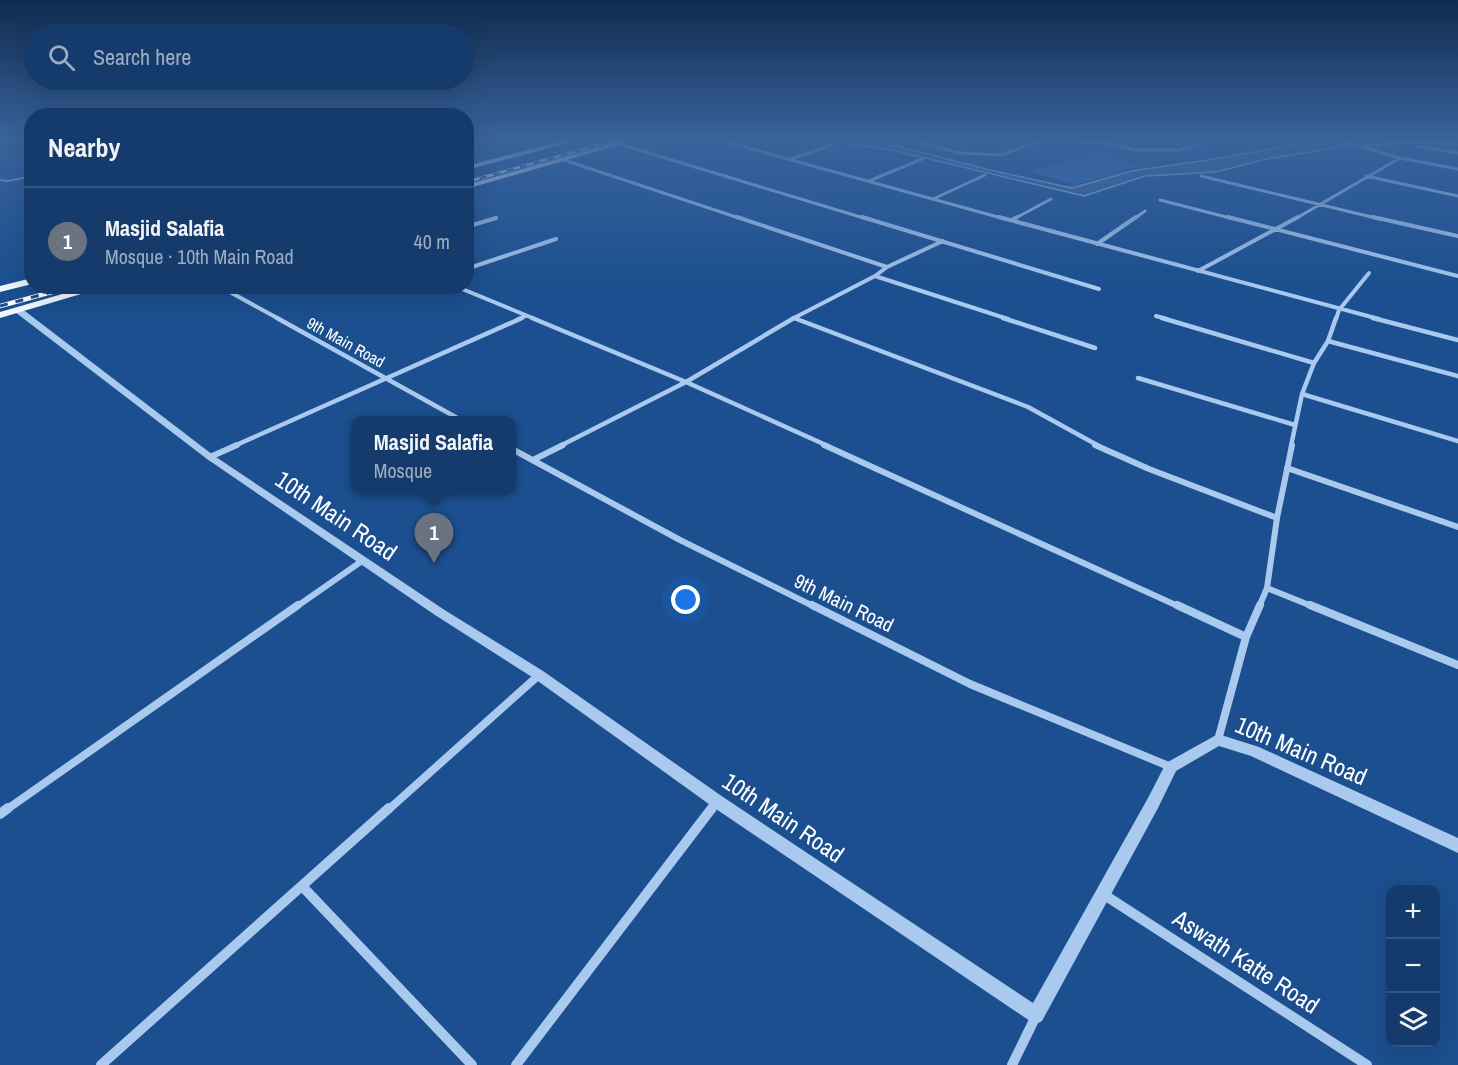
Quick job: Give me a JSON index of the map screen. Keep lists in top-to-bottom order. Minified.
{"streets":{"street":["9th Main Road","10th Main Road","Aswath Katte Road"]},"crossings":[["9th Main Road","10th Main Road"]],"page":{"search":"Search here","heading":"Nearby","list":[{"mark":"1","name":"Masjid Salafia","note":"Mosque · 10th Main Road","value":"40 m"}],"popup":["Masjid Salafia","Mosque"],"pins":"1","map_buttons":["+","−"]}}
